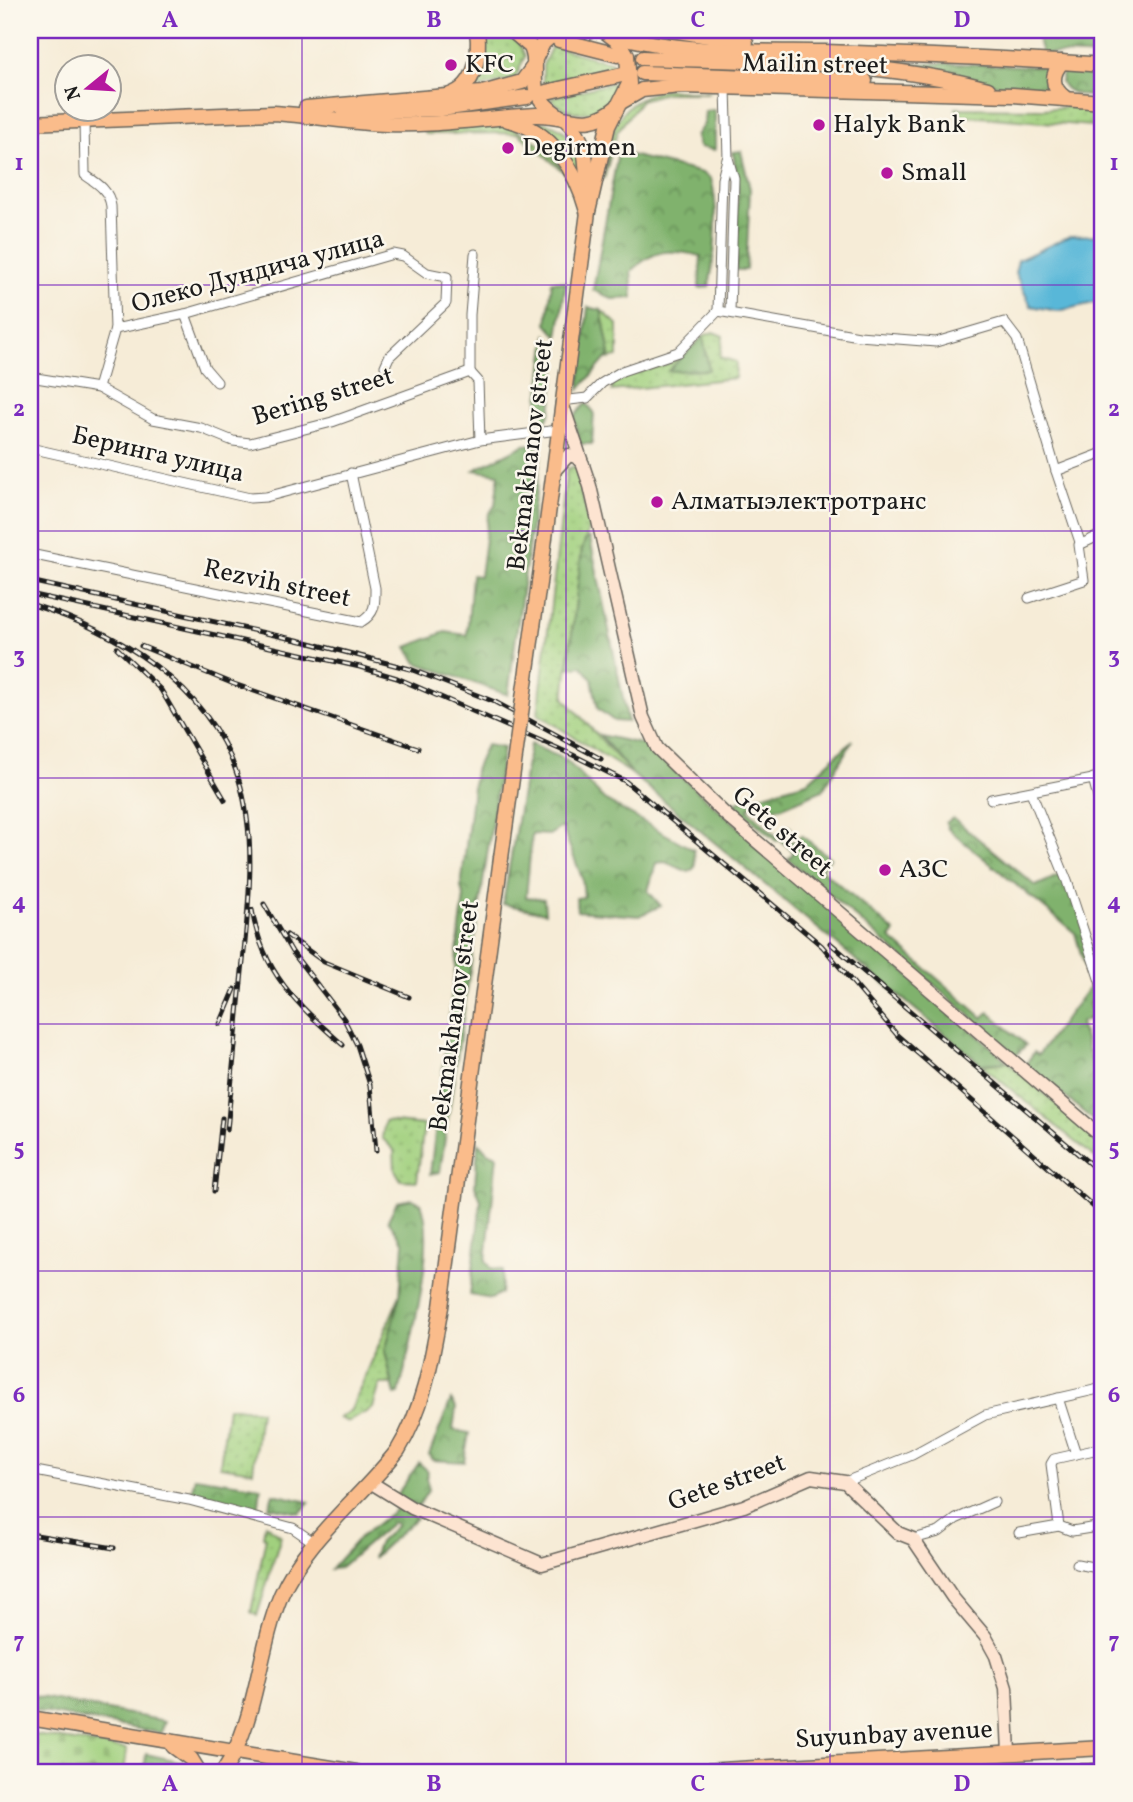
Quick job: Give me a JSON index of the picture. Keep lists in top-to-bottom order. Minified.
{"streets":{"main road":["Mailin street","Bekmakhanov street","Gete street","Suyunbay avenue"],"street":["Олеко Дундича улица","Bering street","Беринга улица","Rezvih street"]},"crossings":[["Беринга улица","Bekmakhanov street"],["Беринга улица","Rezvih street"],["Bekmakhanov street","Gete street"]],"places":["KFC","Halyk Bank","Degirmen","Small","Алматыэлектротранс","АЗС"],"north":"left","grid":{"columns":["A","B","C","D"],"rows":["1","2","3","4","5","6","7"]}}
